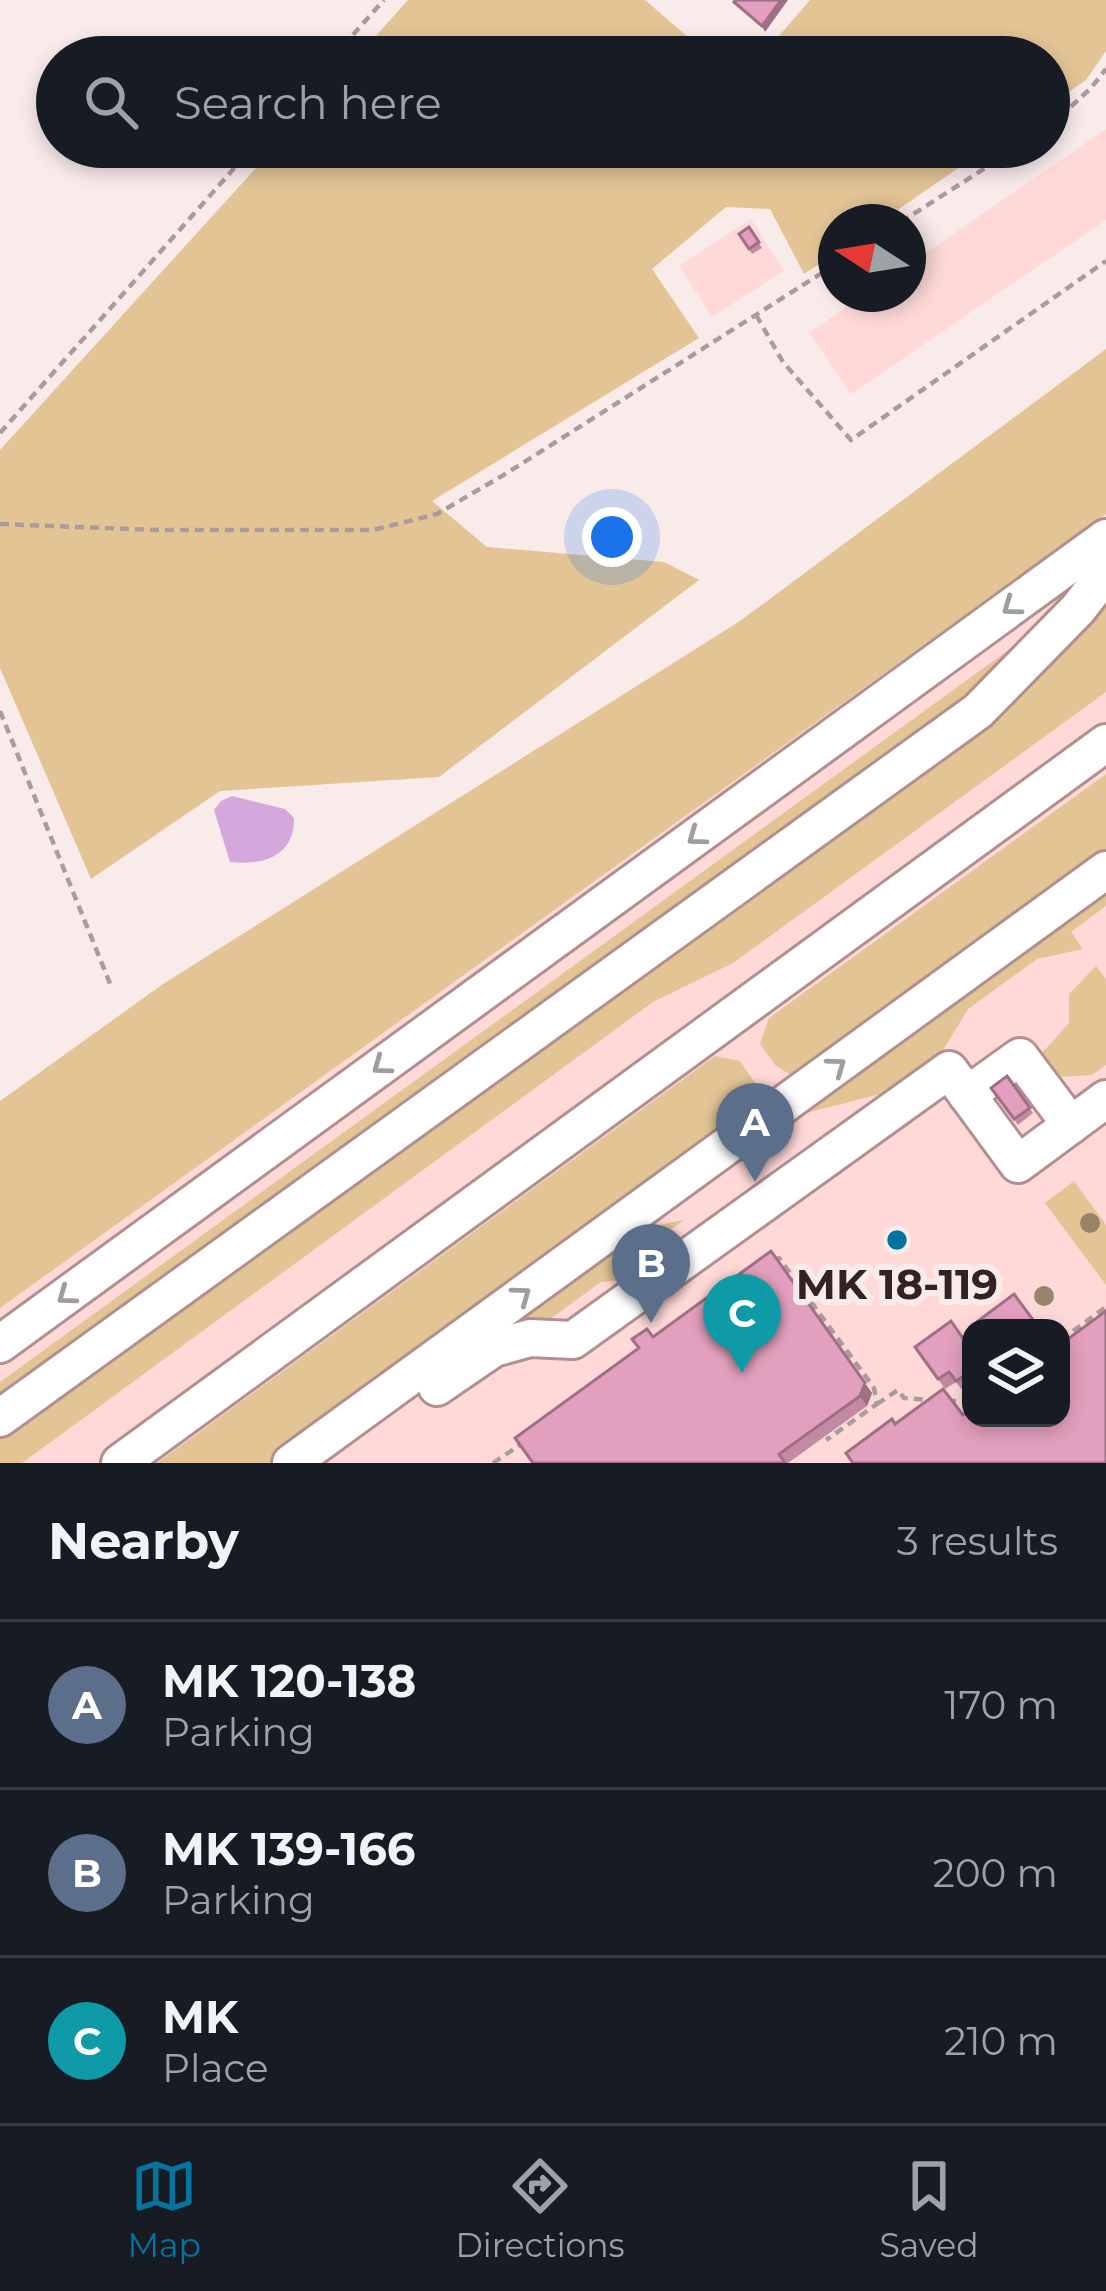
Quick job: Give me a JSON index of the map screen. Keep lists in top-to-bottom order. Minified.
{"places":["MK 18-119"],"north":"left","page":{"search":"Search here","pins":["A","B","C"],"heading":["Nearby","3 results"],"list":[{"mark":"A","name":"MK 120-138","note":"Parking","value":"170 m"},{"mark":"B","name":"MK 139-166","note":"Parking","value":"200 m"},{"mark":"C","name":"MK","note":"Place","value":"210 m"}],"nav":["Map","Directions","Saved"]}}
